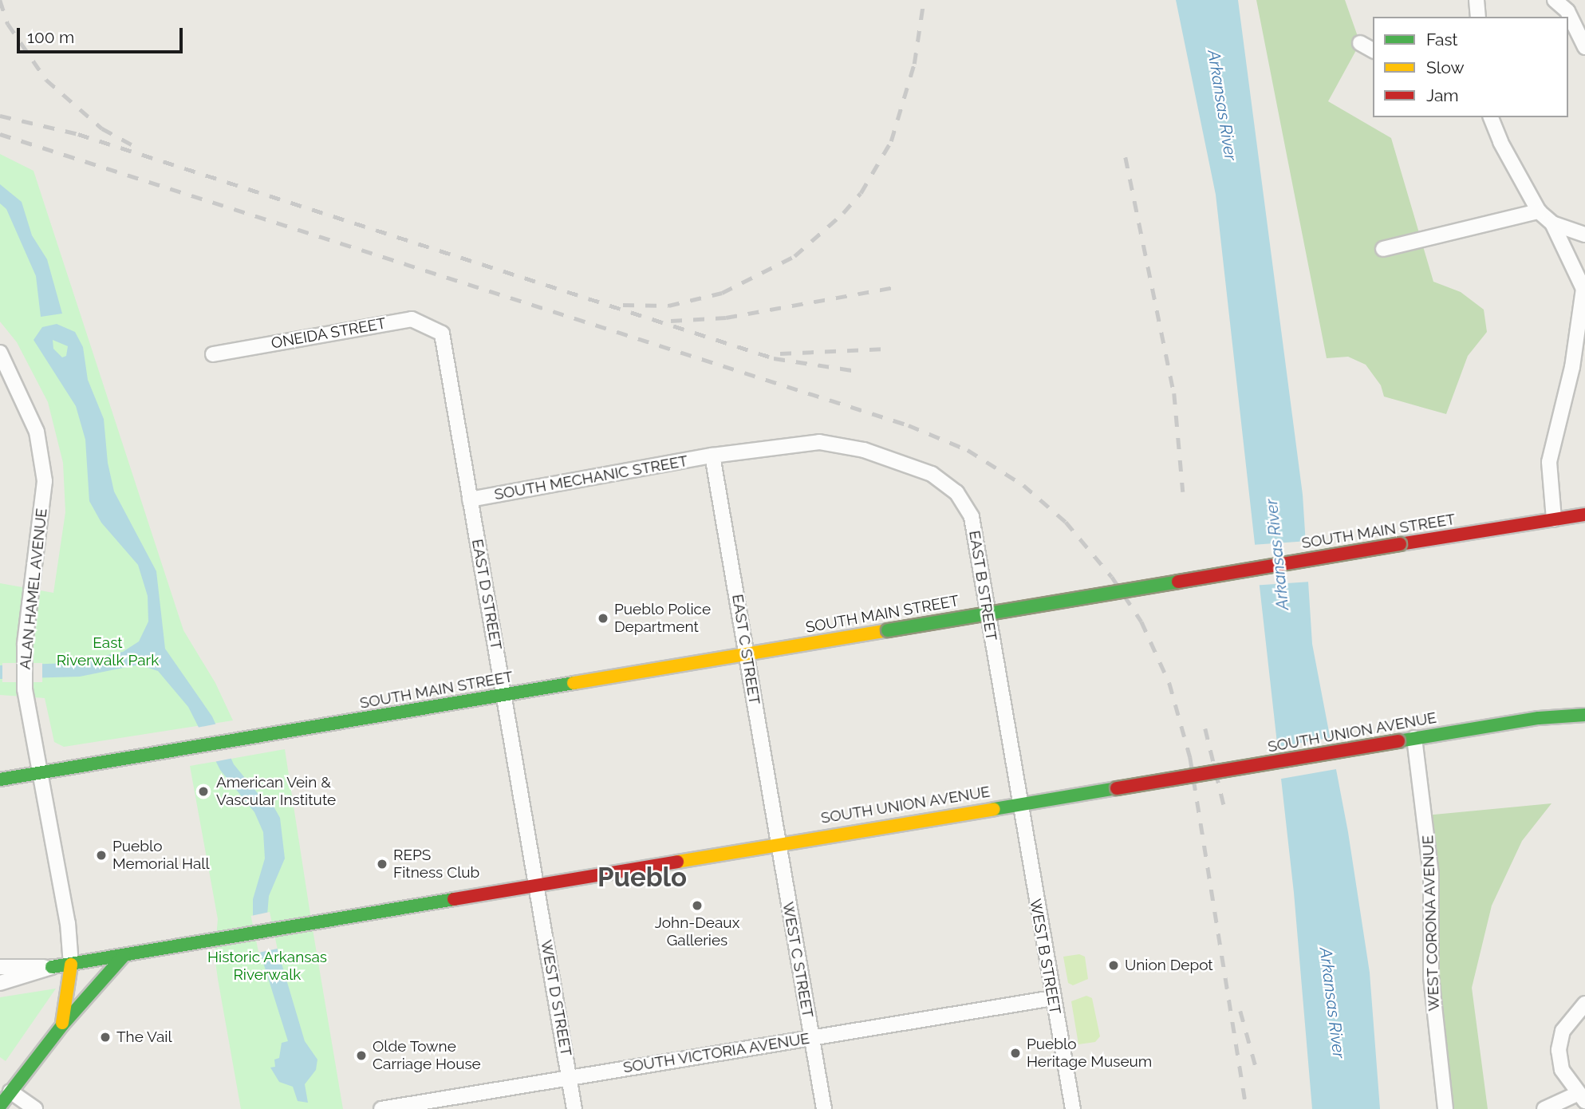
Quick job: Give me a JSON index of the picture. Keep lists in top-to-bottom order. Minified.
{"streets":{"street":["ONEIDA STREET","SOUTH MECHANIC STREET","SOUTH MAIN STREET","EAST B STREET","ALAN HAMEL AVENUE","EAST D STREET","EAST C STREET","SOUTH UNION AVENUE","WEST CORONA AVENUE","WEST B STREET","WEST C STREET","WEST D STREET","SOUTH VICTORIA AVENUE"]},"crossings":[["ONEIDA STREET","EAST D STREET"],["SOUTH MECHANIC STREET","EAST B STREET"],["SOUTH MECHANIC STREET","EAST D STREET"],["SOUTH MECHANIC STREET","EAST C STREET"],["SOUTH MAIN STREET","ALAN HAMEL AVENUE"],["SOUTH MAIN STREET","EAST D STREET"],["SOUTH MAIN STREET","EAST C STREET"],["EAST B STREET","EAST C STREET"],["EAST B STREET","SOUTH UNION AVENUE"],["EAST B STREET","WEST B STREET"],["ALAN HAMEL AVENUE","SOUTH UNION AVENUE"],["EAST D STREET","SOUTH UNION AVENUE"],["EAST D STREET","WEST D STREET"],["EAST C STREET","SOUTH UNION AVENUE"],["EAST C STREET","WEST C STREET"],["SOUTH UNION AVENUE","WEST CORONA AVENUE"],["SOUTH UNION AVENUE","WEST B STREET"],["SOUTH UNION AVENUE","WEST C STREET"],["SOUTH UNION AVENUE","WEST D STREET"],["WEST B STREET","SOUTH VICTORIA AVENUE"],["WEST C STREET","SOUTH VICTORIA AVENUE"],["WEST D STREET","SOUTH VICTORIA AVENUE"]],"districts":["Pueblo"],"water":["Arkansas River"],"parks":["East Riverwalk Park","Historic Arkansas Riverwalk"],"places":["Pueblo Police Department","American Vein & Vascular Institute","Pueblo Memorial Hall","REPS Fitness Club","John-Deaux Galleries","Union Depot","The Vail","Pueblo Heritage Museum","Olde Towne Carriage House"],"legend":["Fast","Slow","Jam"],"scale_bar":"100 m"}
